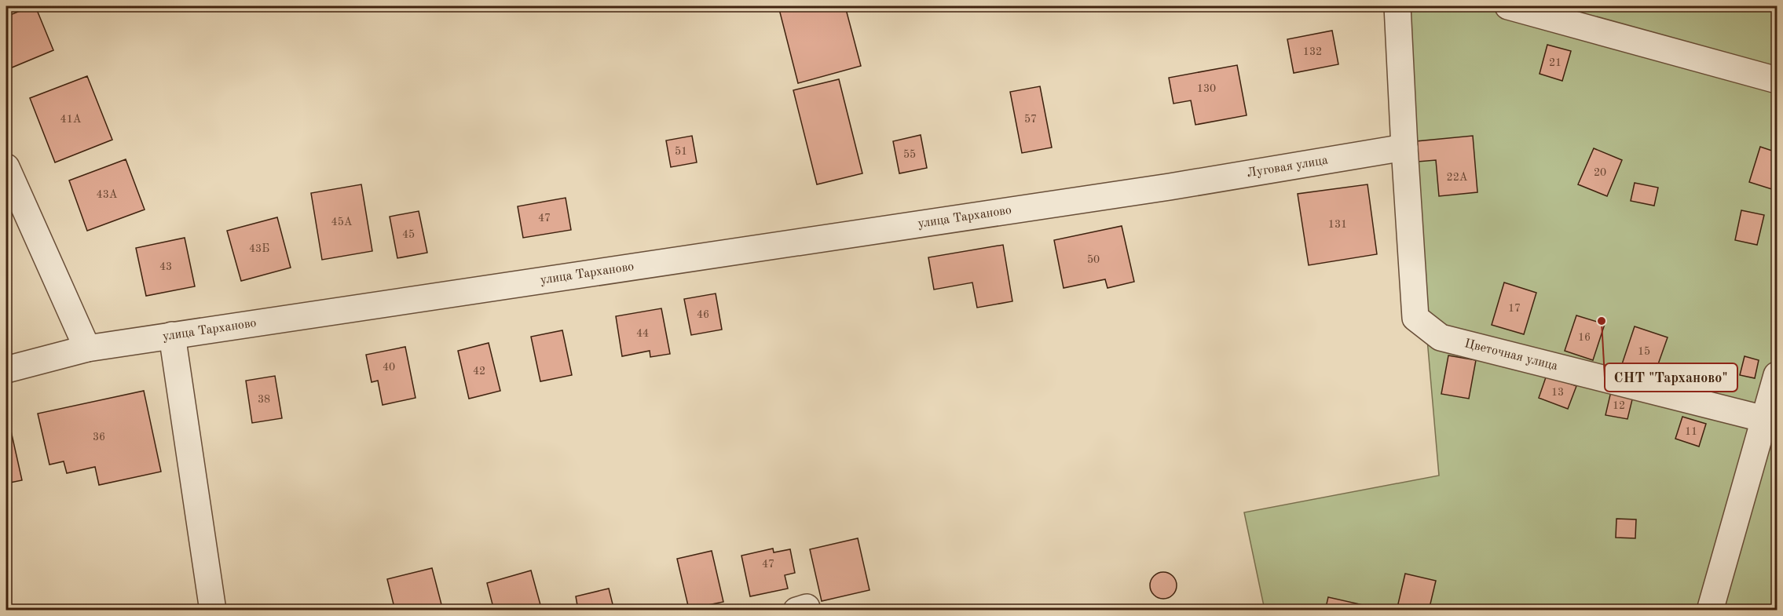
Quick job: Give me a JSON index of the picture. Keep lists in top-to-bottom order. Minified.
{"streets":{"street":["Луговая улица","улица Тарханово","Цветочная улица"]},"crossings":[["Луговая улица","улица Тарханово"],["Луговая улица","Цветочная улица"]],"places":["СНТ \"Тарханово\""],"house_numbers":["132","21","130","41А","57","51","55","20","22А","43А","47","45А","131","45","43Б","50","43","17","46","44","16","15","40","42","13","38","12","11","36","47"]}
